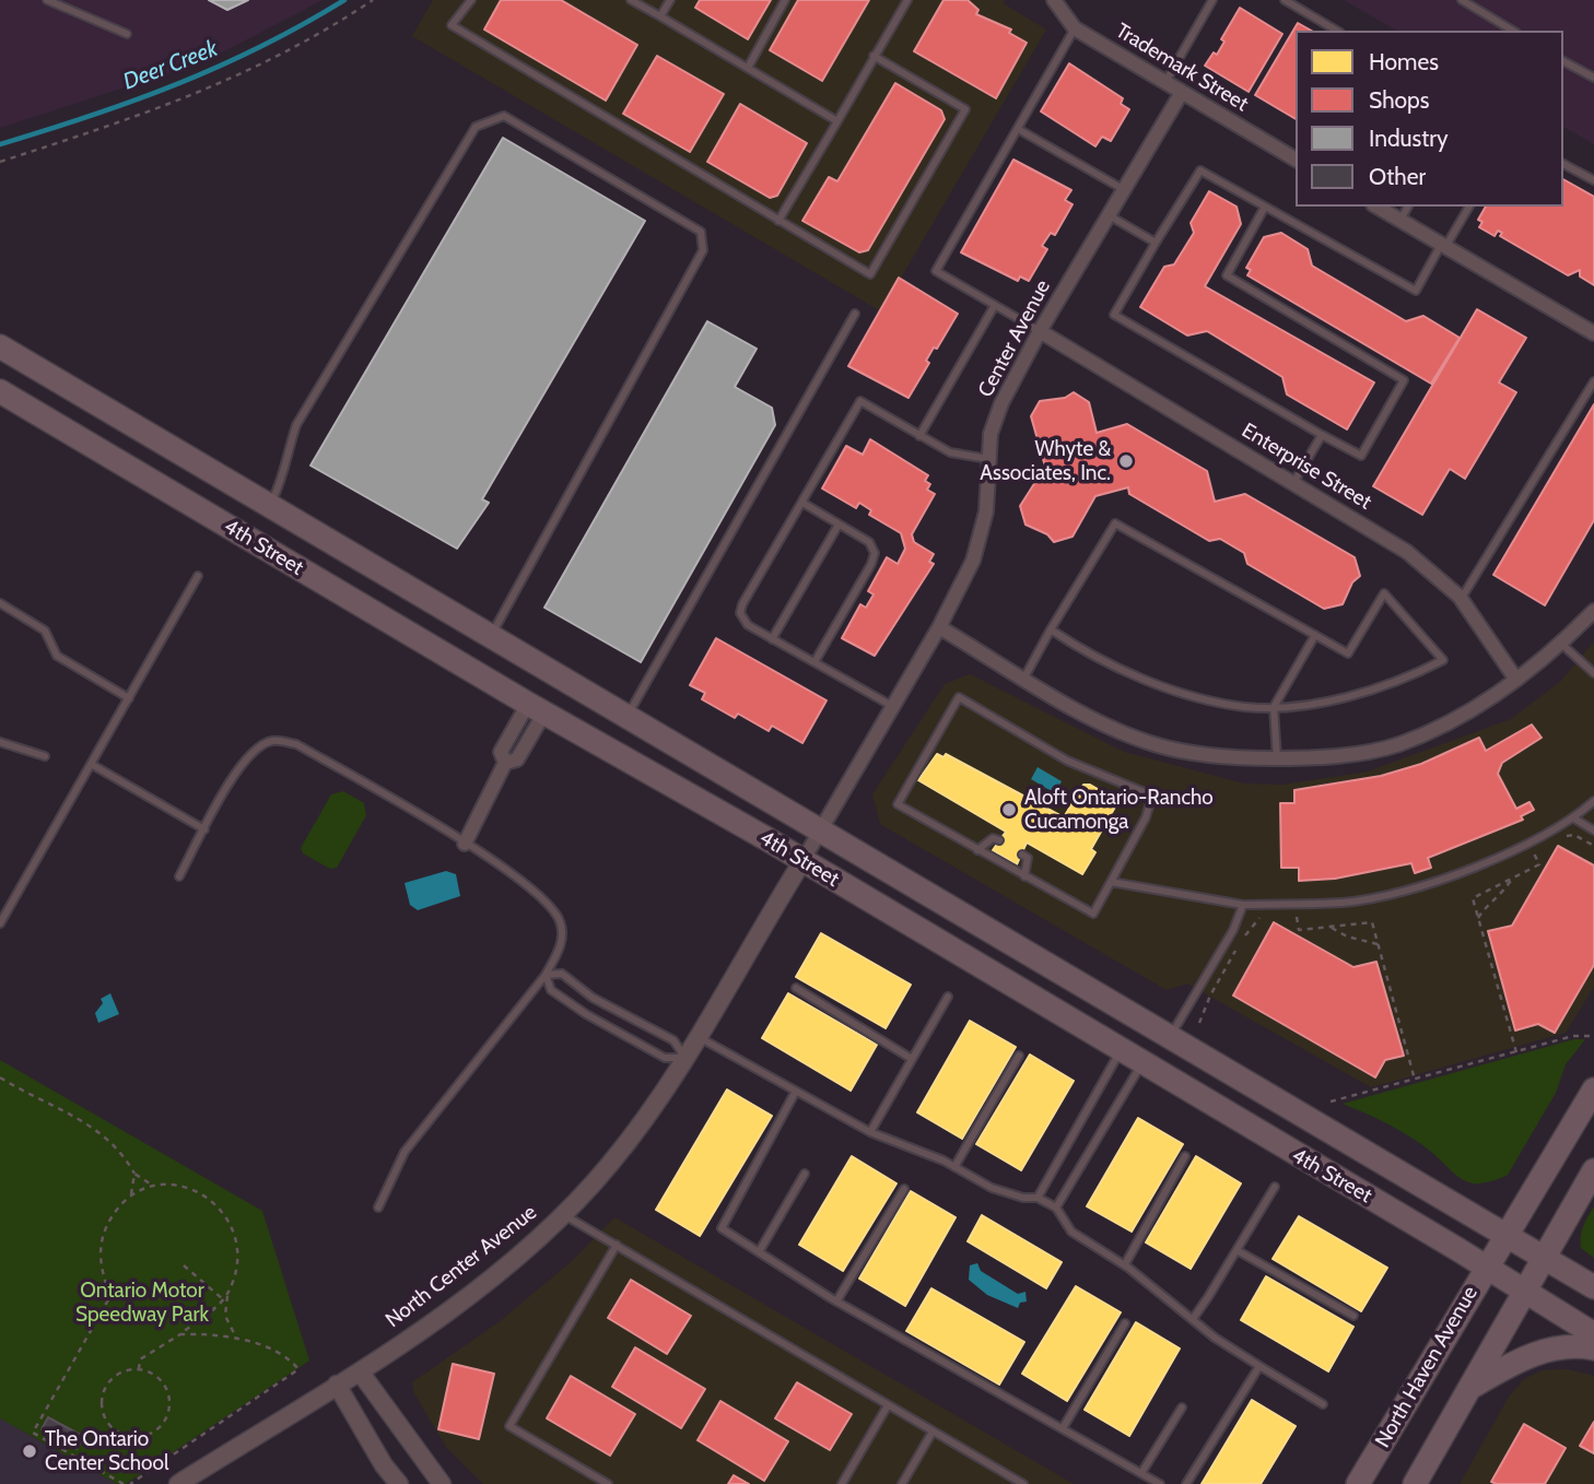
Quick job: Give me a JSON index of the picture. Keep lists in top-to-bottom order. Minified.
{"streets":{"main road":["4th Street","North Haven Avenue"],"street":["Trademark Street","Center Avenue","Enterprise Street","North Center Avenue"]},"crossings":[["Trademark Street","Center Avenue"],["Center Avenue","Enterprise Street"],["Center Avenue","4th Street"],["Center Avenue","North Center Avenue"],["4th Street","North Center Avenue"],["4th Street","North Haven Avenue"]],"water":["Deer Creek"],"parks":["Ontario Motor Speedway Park"],"places":["Whyte & Associates, Inc.","Aloft Ontario-Rancho Cucamonga","The Ontario Center School"],"legend":["Homes","Shops","Industry","Other"]}
